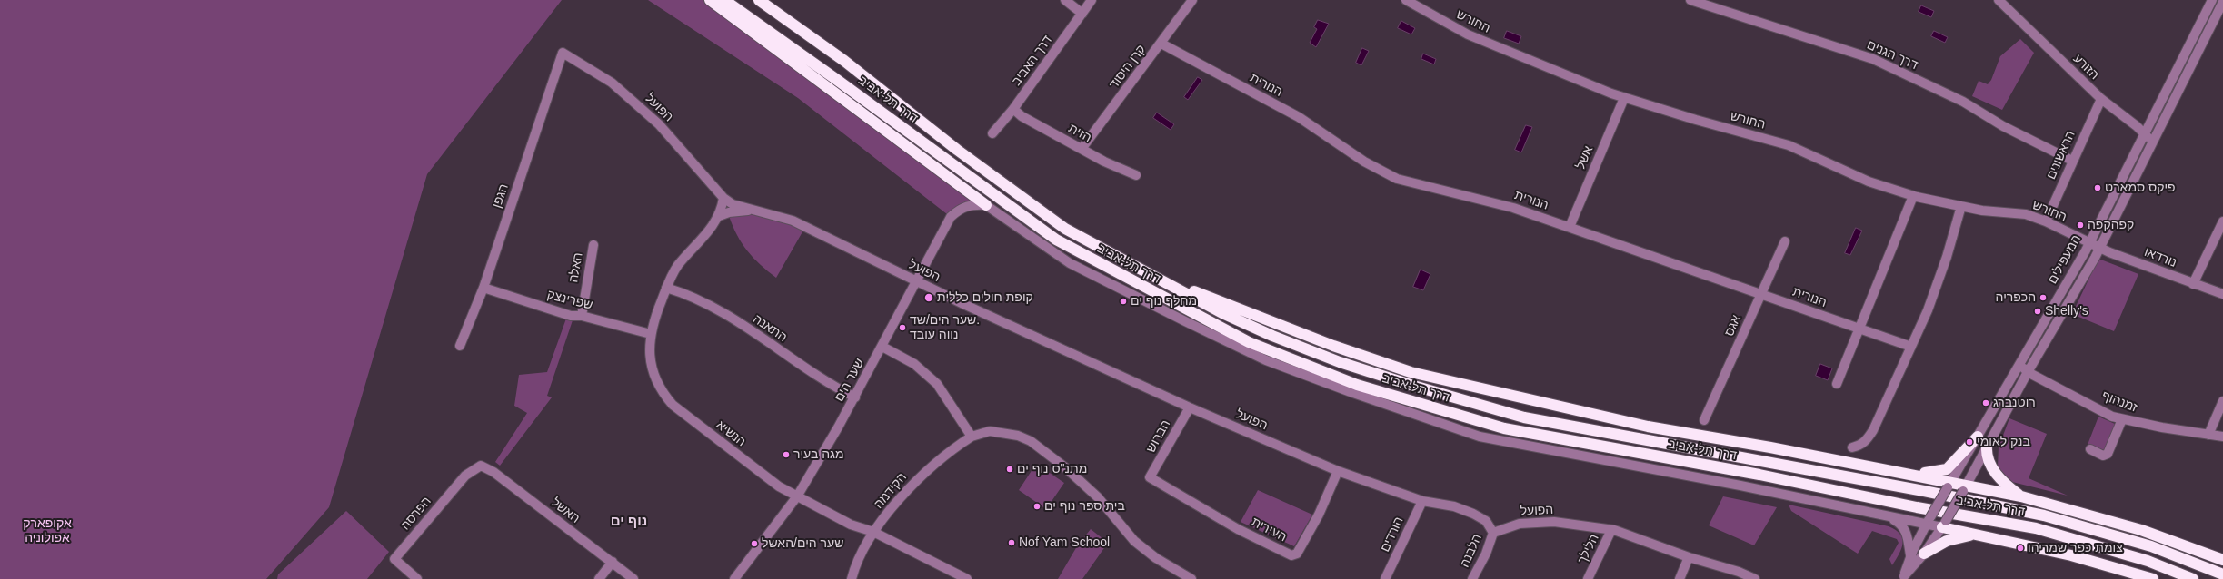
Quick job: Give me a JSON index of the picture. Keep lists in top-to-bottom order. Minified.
{"streets":{"highway":["דרך תל-אביב"],"street":["החורש","דרך הגנים","דרך האביב","קרן היסוד","הזורע","הנורית","הפועל","הזית","הראשונים","אשל","הגפן","נורדאו","המעפילים","האלה","שפרינצק","אגס","התאנה","שער הים","זמנהוף","הנשיא","הברוש","הקידמה","האשל","הפרסה","העירית","הורדים","הלילך","הלבנה"]},"crossings":[["החורש","הראשונים"],["החורש","אשל"],["החורש","נורדאו"],["החורש","המעפילים"],["דרך הגנים","הראשונים"],["דרך האביב","הזית"],["קרן היסוד","הנורית"],["קרן היסוד","הזית"],["הזורע","הראשונים"],["הזורע","המעפילים"],["הנורית","אשל"],["הנורית","אגס"],["הפועל","הגפן"],["הפועל","שער הים"],["הפועל","הנשיא"],["הפועל","הברוש"],["הפועל","העירית"],["הפועל","הורדים"],["הפועל","הלילך"],["הפועל","הלבנה"],["הגפן","שפרינצק"],["נורדאו","המעפילים"],["המעפילים","זמנהוף"],["האלה","שפרינצק"],["שפרינצק","הנשיא"],["התאנה","שער הים"],["התאנה","הנשיא"],["שער הים","הנשיא"],["הנשיא","הקידמה"],["הברוש","העירית"],["האשל","הפרסה"]],"districts":["נוף ים"],"parks":["אקופארק אפולוניה"],"places":["פיקס סמארט","קפהקפה","קופת חולים כללית","הכפריה","מחלף נוף ים","Shelly's","שער הים/שד. נווה עובד","רוטנברג","בנק לאומי","מגה בעיר","מתנ\"ס נוף ים","בית ספר נוף ים","Nof Yam School","שער הים/האשל","צומת כפר שמריהו"]}
